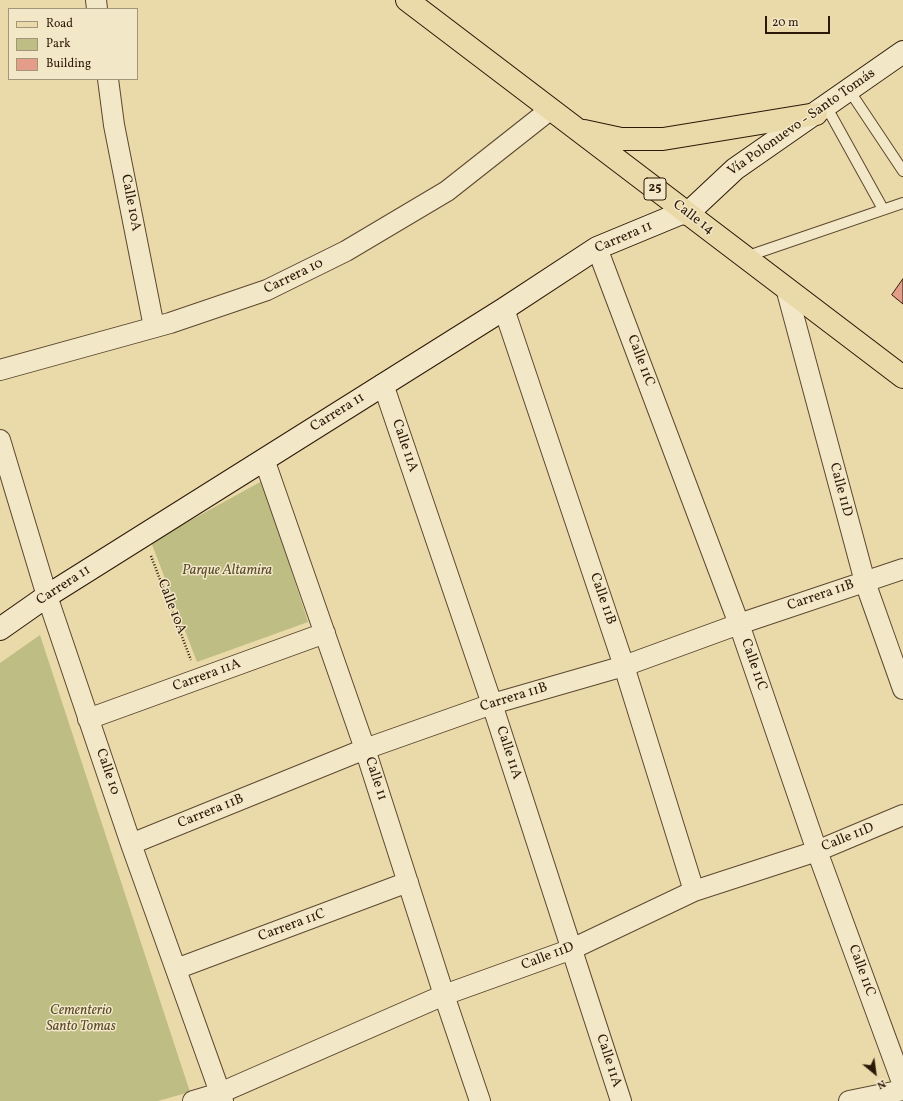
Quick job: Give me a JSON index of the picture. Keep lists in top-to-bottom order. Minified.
{"streets":{"main road":["Vía Polonuevo - Santo Tomás","25","Calle 14","Carrera 11"],"street":["Calle 10A","Carrera 10","Calle 11C","Calle 11A","Calle 11D","Carrera 11B","Calle 11B","Carrera 11A","Calle 10","Calle 11","Carrera 11C"]},"crossings":[["Vía Polonuevo - Santo Tomás","Calle 14"],["Vía Polonuevo - Santo Tomás","Carrera 11"],["Calle 10A","Carrera 11"],["Calle 10A","Carrera 10"],["Calle 10A","Carrera 11A"],["Calle 14","Carrera 11"],["Calle 14","Carrera 10"],["Calle 14","Calle 11D"],["Carrera 11","Calle 11C"],["Carrera 11","Calle 11A"],["Carrera 11","Calle 11B"],["Carrera 11","Calle 10"],["Carrera 11","Calle 11"],["Calle 11C","Calle 11D"],["Calle 11C","Carrera 11B"],["Calle 11A","Calle 11D"],["Calle 11A","Carrera 11B"],["Calle 11D","Carrera 11B"],["Calle 11D","Calle 11B"],["Calle 11D","Calle 10"],["Calle 11D","Calle 11"],["Carrera 11B","Calle 11B"],["Carrera 11B","Calle 10"],["Carrera 11B","Calle 11"],["Carrera 11A","Calle 10"],["Carrera 11A","Calle 11"],["Calle 10","Carrera 11C"],["Calle 11","Carrera 11C"]],"parks":["Parque Altamira","Cementerio Santo Tomas"],"legend":["Road","Park","Building"],"scale_bar":"20 m","north":"bottom right"}
